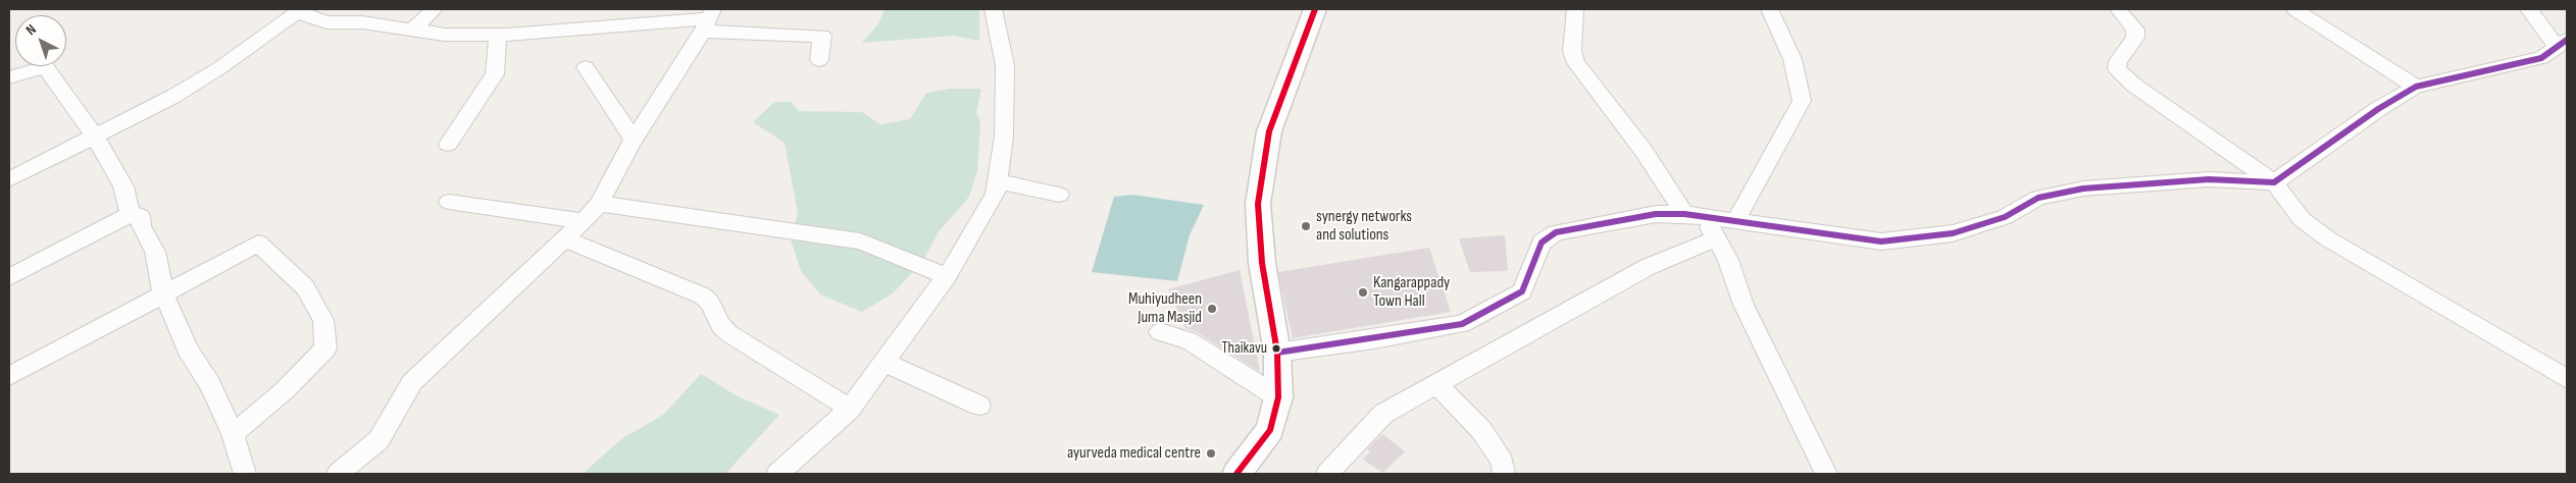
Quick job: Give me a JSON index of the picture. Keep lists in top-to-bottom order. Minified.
{"places":["synergy networks and solutions","Kangarappady Town Hall","Muhiyudheen Juma Masjid","Thaikavu","ayurveda medical centre"],"north":"top left"}
